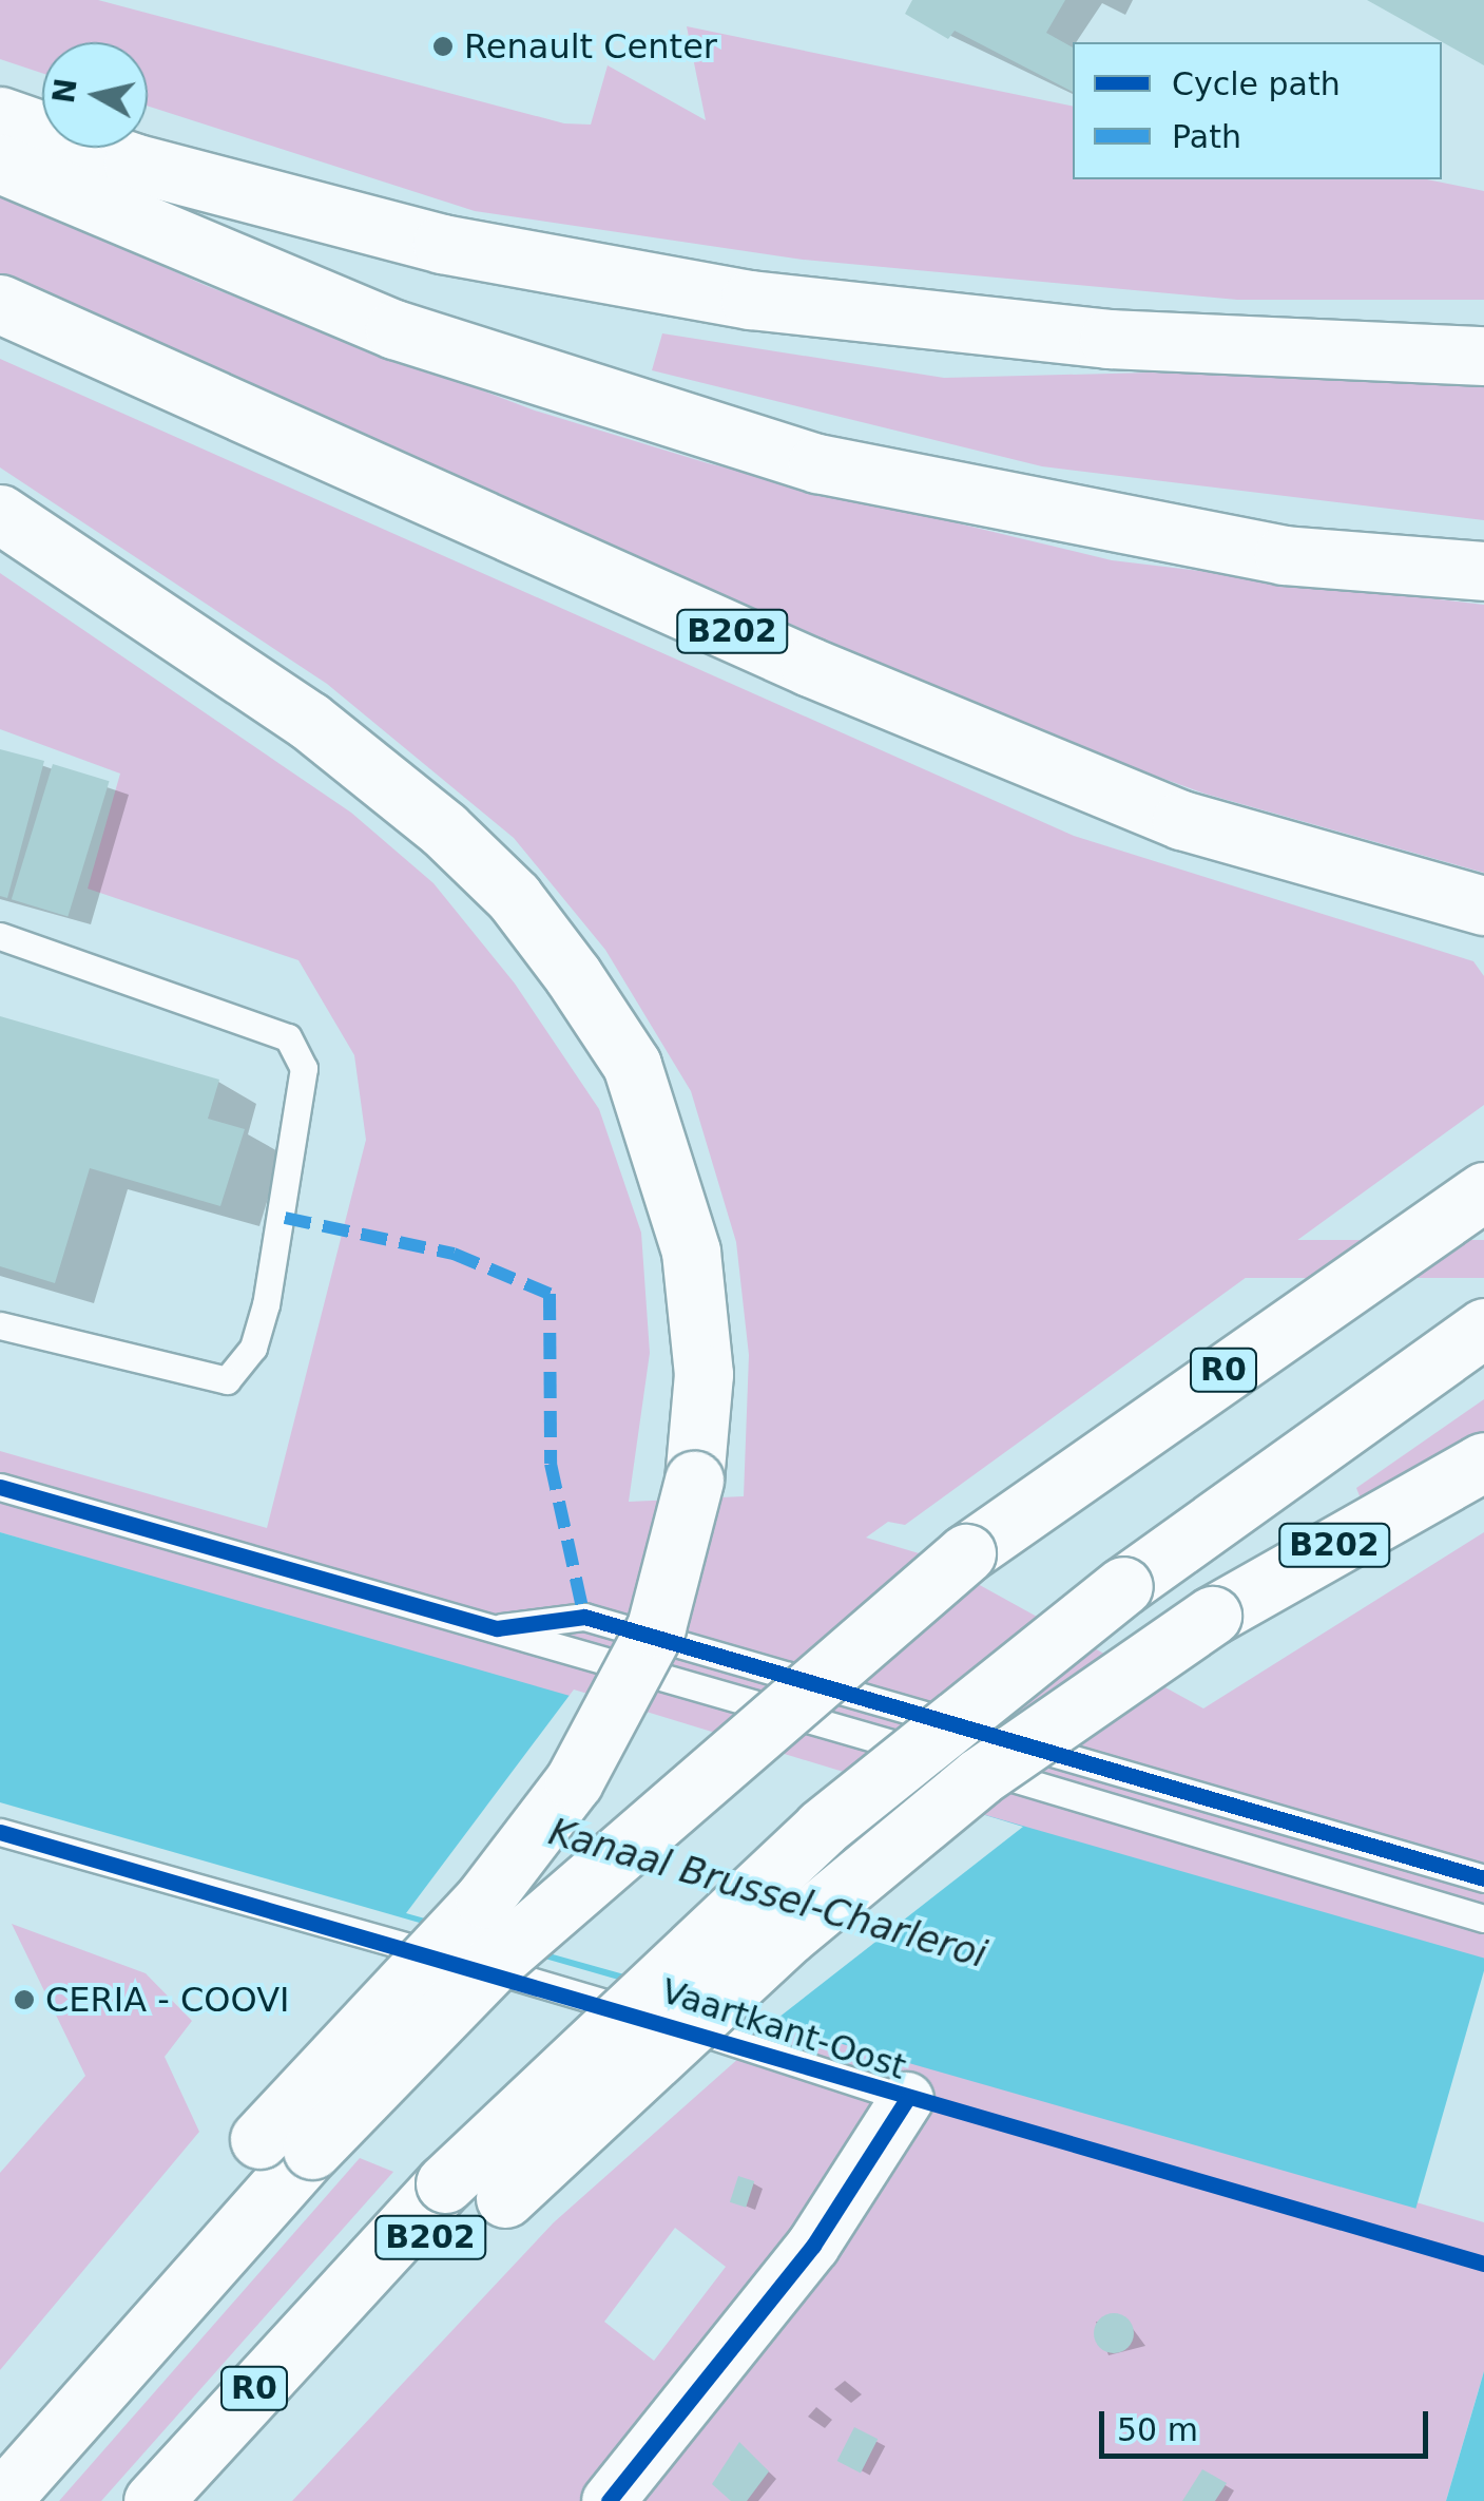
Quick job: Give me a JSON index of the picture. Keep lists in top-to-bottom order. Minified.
{"streets":{"highway":["B202","R0"],"lane":["Vaartkant-Oost"]},"crossings":[["B202","R0"]],"water":["Kanaal Brussel-Charleroi"],"places":["Renault Center","CERIA - COOVI"],"legend":["Cycle path","Path"],"scale_bar":"50 m","north":"left"}
